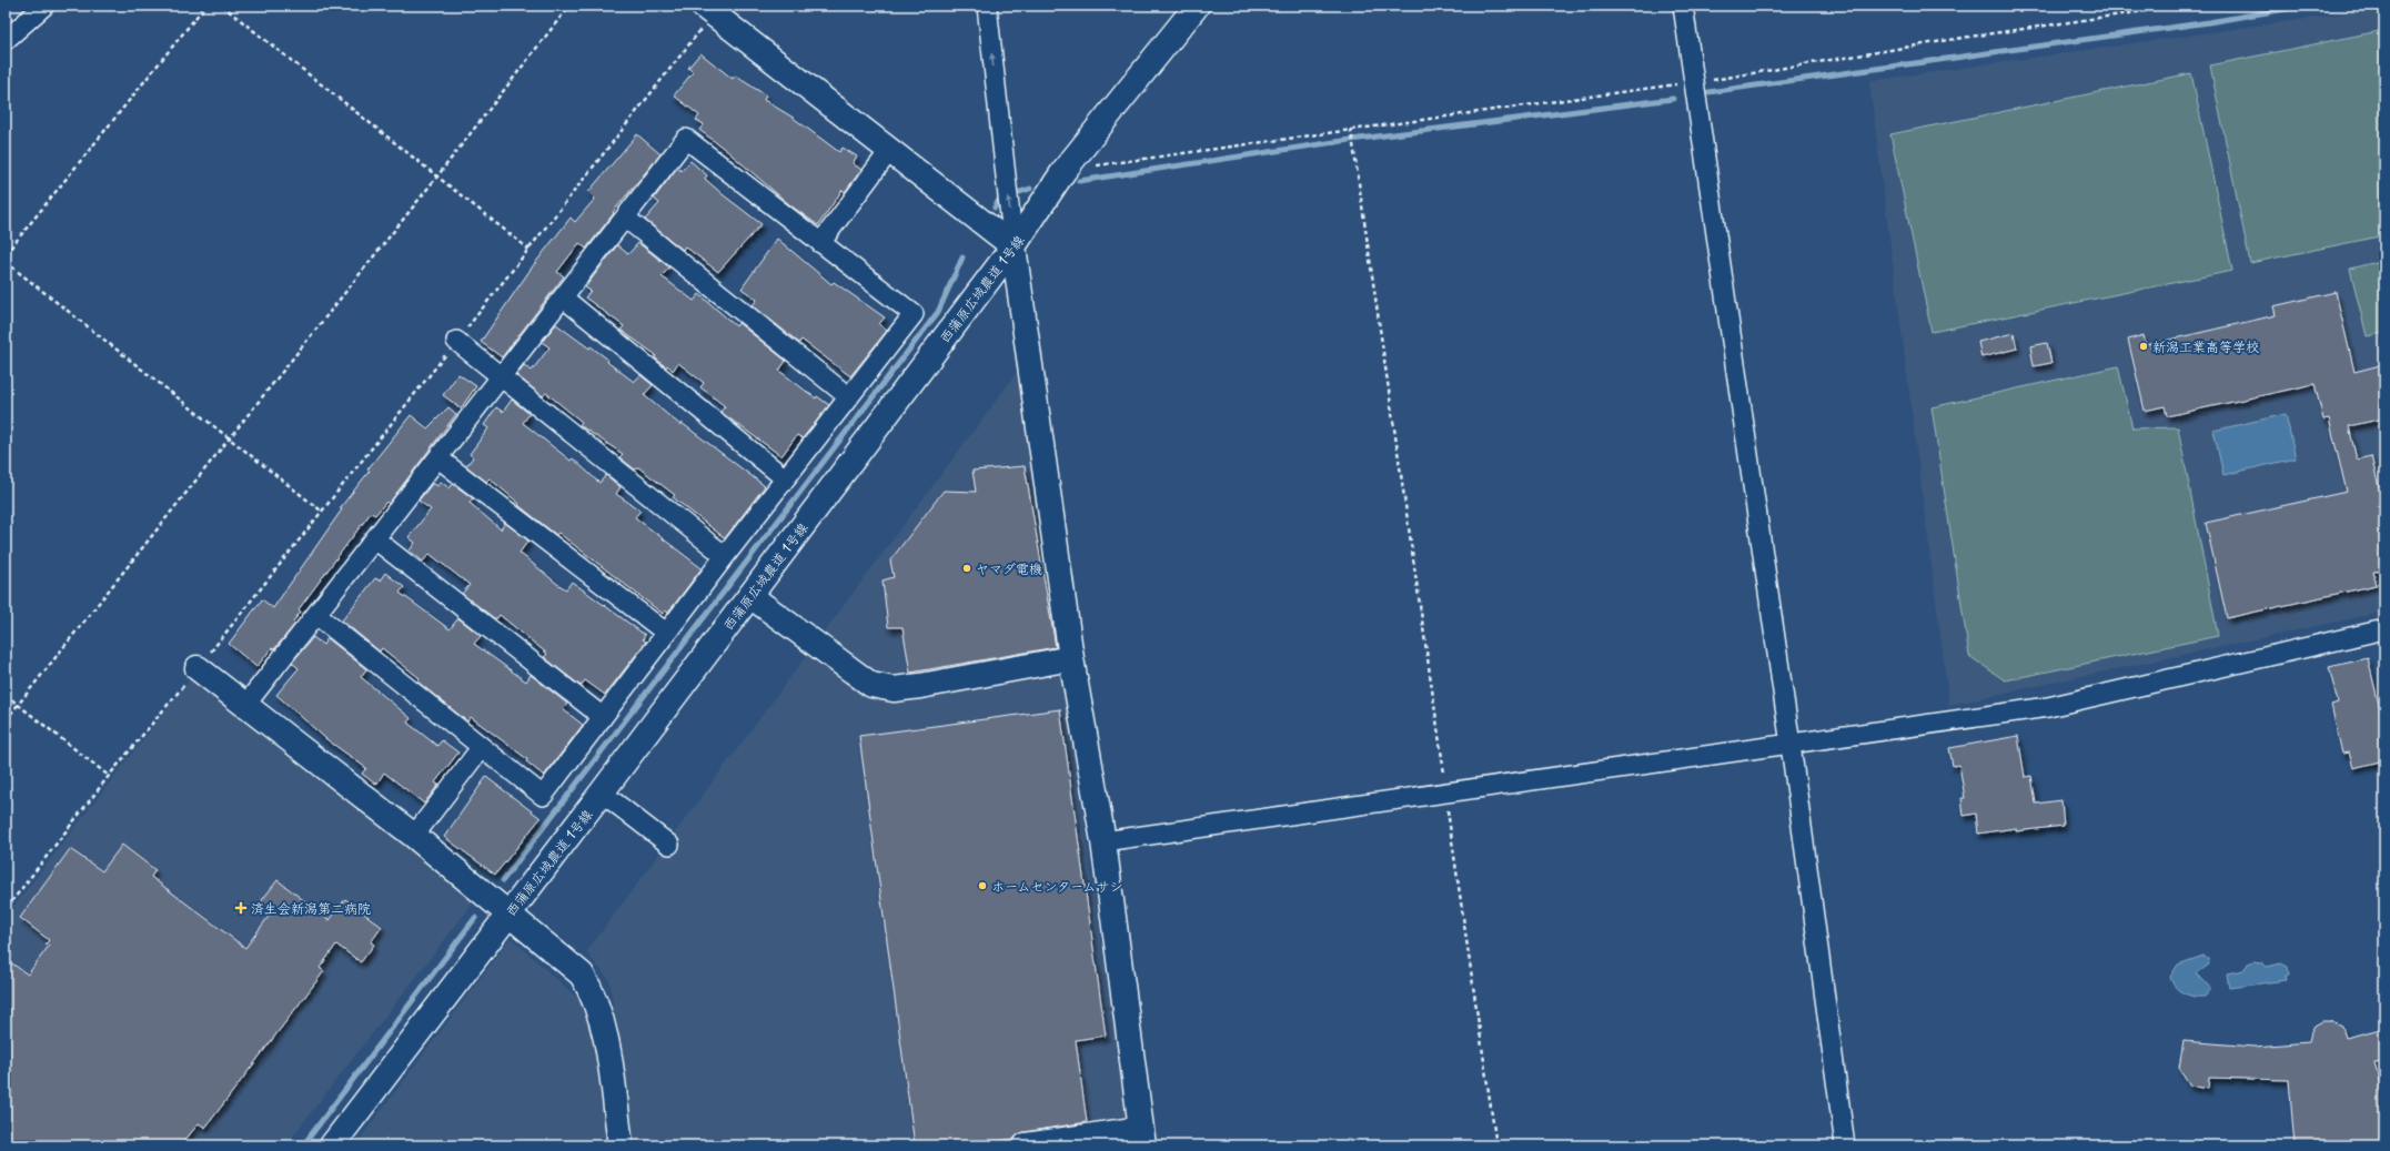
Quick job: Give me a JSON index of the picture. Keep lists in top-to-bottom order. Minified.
{"streets":{"street":["西蒲原広域農道 1号線"]},"places":{"other":["新潟工業高等学校","ヤマダ電機","ホームセンタームサシ"],"health":["済生会新潟第二病院"]}}
